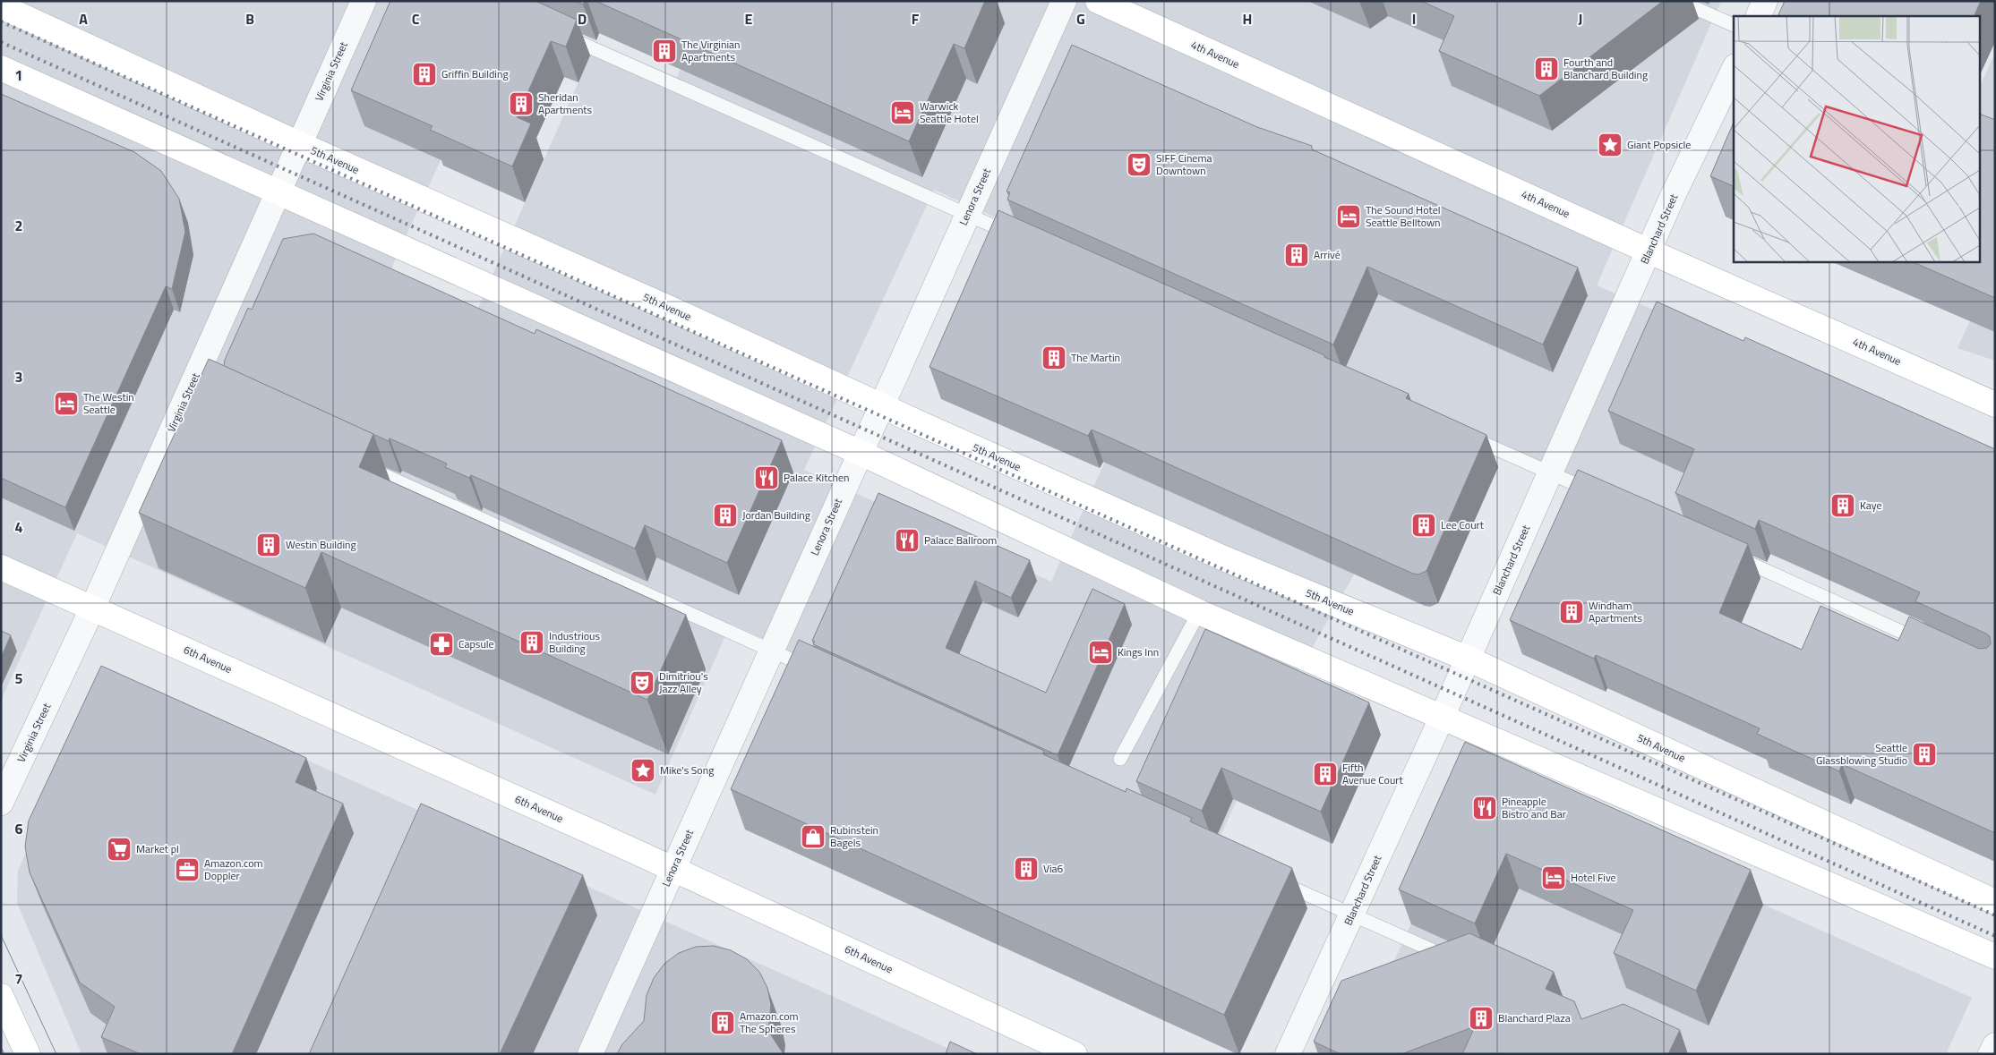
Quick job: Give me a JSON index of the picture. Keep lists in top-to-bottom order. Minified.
{"streets":{"main road":["4th Avenue","5th Avenue","6th Avenue"],"street":["Virginia Street","Lenora Street","Blanchard Street"]},"crossings":[["4th Avenue","Blanchard Street"],["Virginia Street","5th Avenue"],["Virginia Street","6th Avenue"],["5th Avenue","Lenora Street"],["5th Avenue","Blanchard Street"],["Lenora Street","6th Avenue"]],"places":{"building":["The Virginian Apartments","Fourth and Blanchard Building","Griffin Building","Sheridan Apartments","Arrivé","The Martin","Kaye","Jordan Building","Lee Court","Westin Building","Windham Apartments","Industrious Building","Seattle Glassblowing Studio","Fifth Avenue Court","Via6","Blanchard Plaza","Amazon.com The Spheres"],"hotel":["Warwick Seattle Hotel","The Sound Hotel Seattle Belltown","The Westin Seattle","Kings Inn","Hotel Five"],"place":["Giant Popsicle","Mike's Song"],"theatre":["SIFF Cinema Downtown","Dimitriou's Jazz Alley"],"restaurant":["Palace Kitchen","Palace Ballroom","Pineapple Bistro and Bar"],"pharmacy":["Capsule"],"shop":["Rubinstein Bagels"],"supermarket":["Market pl"],"office":["Amazon.com Doppler"]},"grid":{"columns":["A","B","C","D","E","F","G","H","I","J"],"rows":["1","2","3","4","5","6","7"]}}
